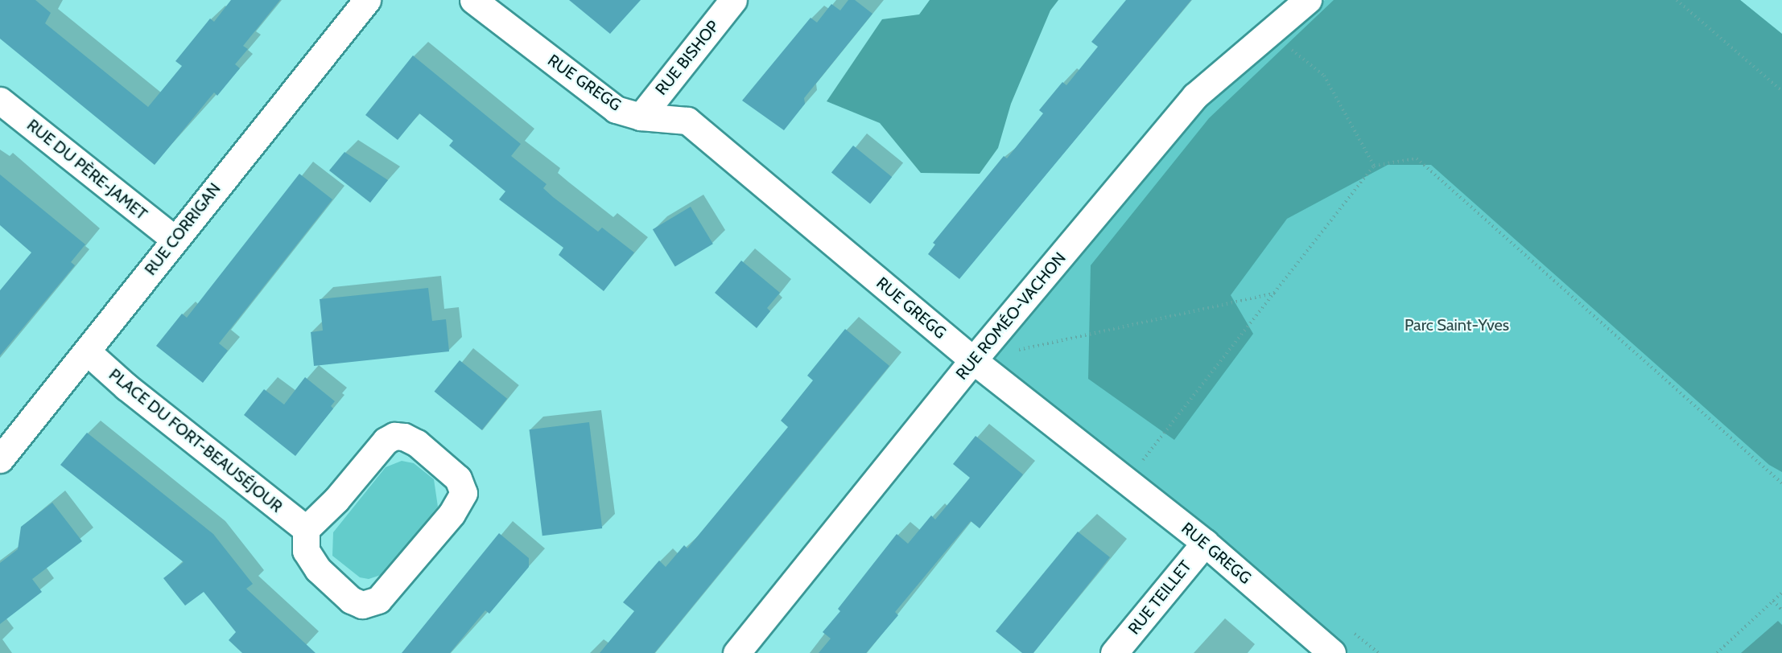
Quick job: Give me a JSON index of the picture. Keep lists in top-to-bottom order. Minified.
{"streets":{"street":["RUE BISHOP","RUE GREGG","RUE DU PÈRE-JAMET","RUE CORRIGAN","RUE ROMÉO-VACHON","PLACE DU FORT-BEAUSÉJOUR","RUE TEILLET"]},"crossings":[["RUE BISHOP","RUE GREGG"],["RUE GREGG","RUE ROMÉO-VACHON"],["RUE GREGG","RUE TEILLET"],["RUE DU PÈRE-JAMET","RUE CORRIGAN"],["RUE CORRIGAN","PLACE DU FORT-BEAUSÉJOUR"]],"parks":["Parc Saint-Yves"]}
